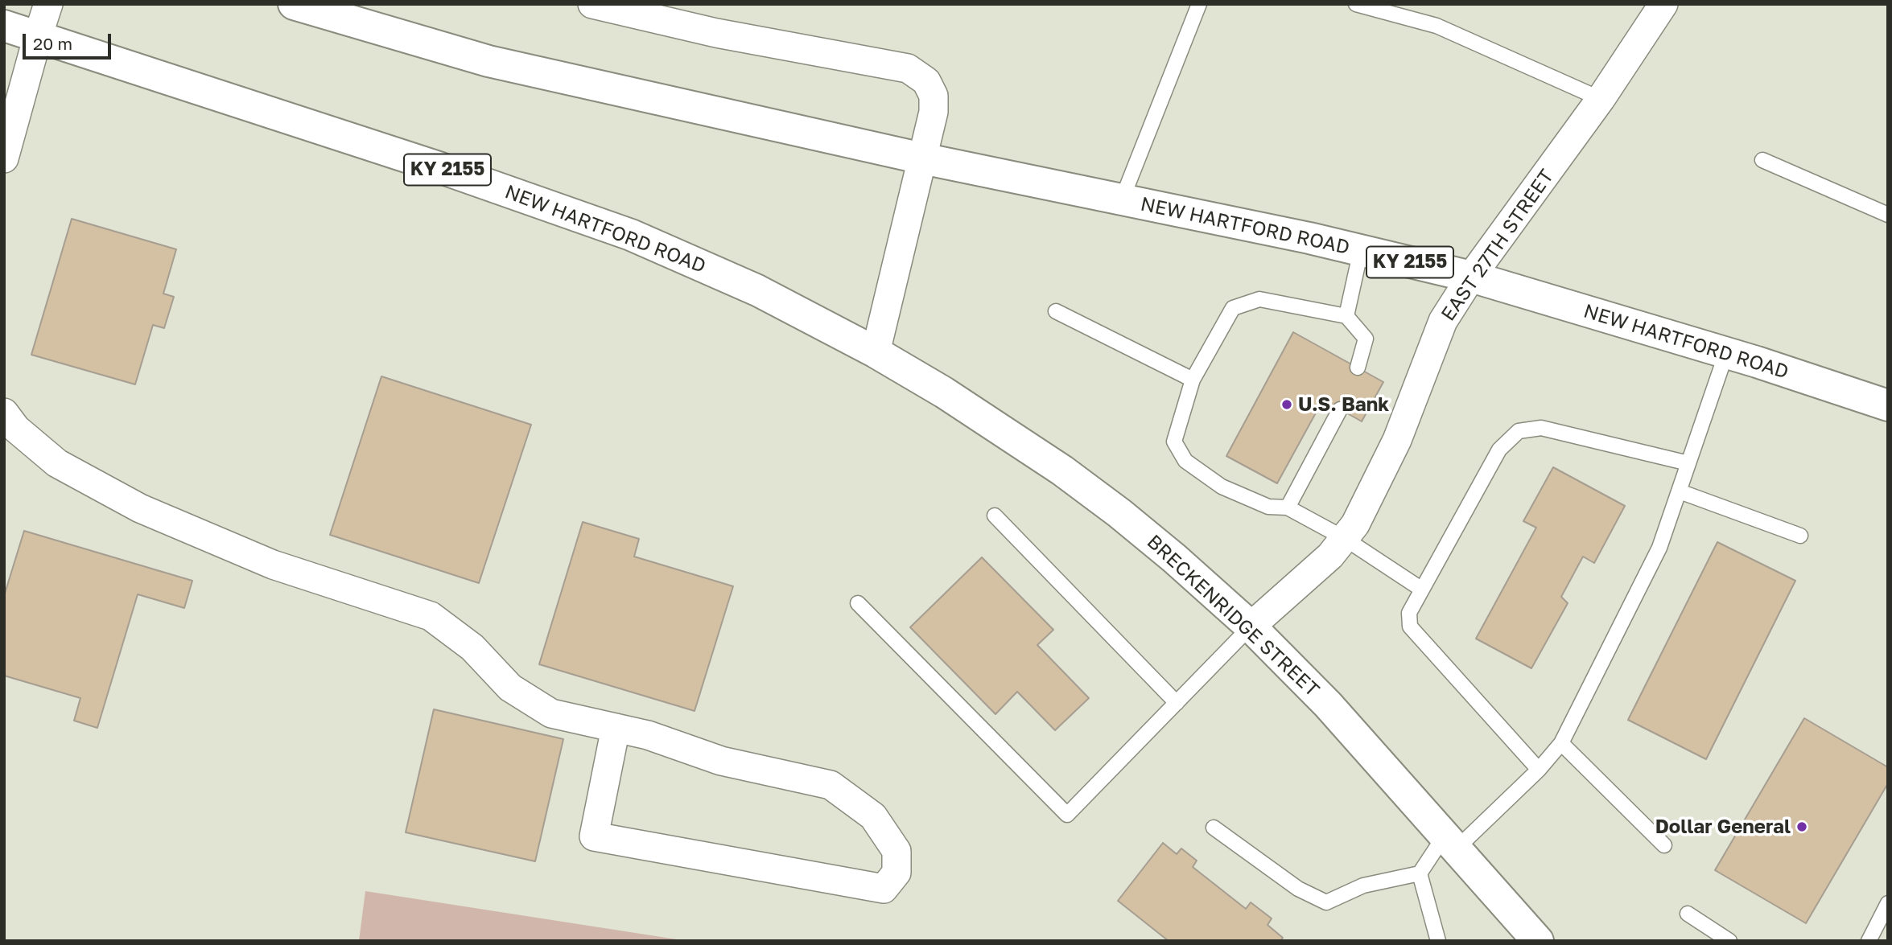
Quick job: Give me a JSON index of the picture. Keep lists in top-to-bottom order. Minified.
{"streets":{"main road":["KY 2155","NEW HARTFORD ROAD","BRECKENRIDGE STREET"],"street":["EAST 27TH STREET"]},"crossings":[["NEW HARTFORD ROAD","EAST 27TH STREET"],["NEW HARTFORD ROAD","BRECKENRIDGE STREET"],["EAST 27TH STREET","BRECKENRIDGE STREET"]],"places":["U.S. Bank","Dollar General"],"scale_bar":"20 m"}
